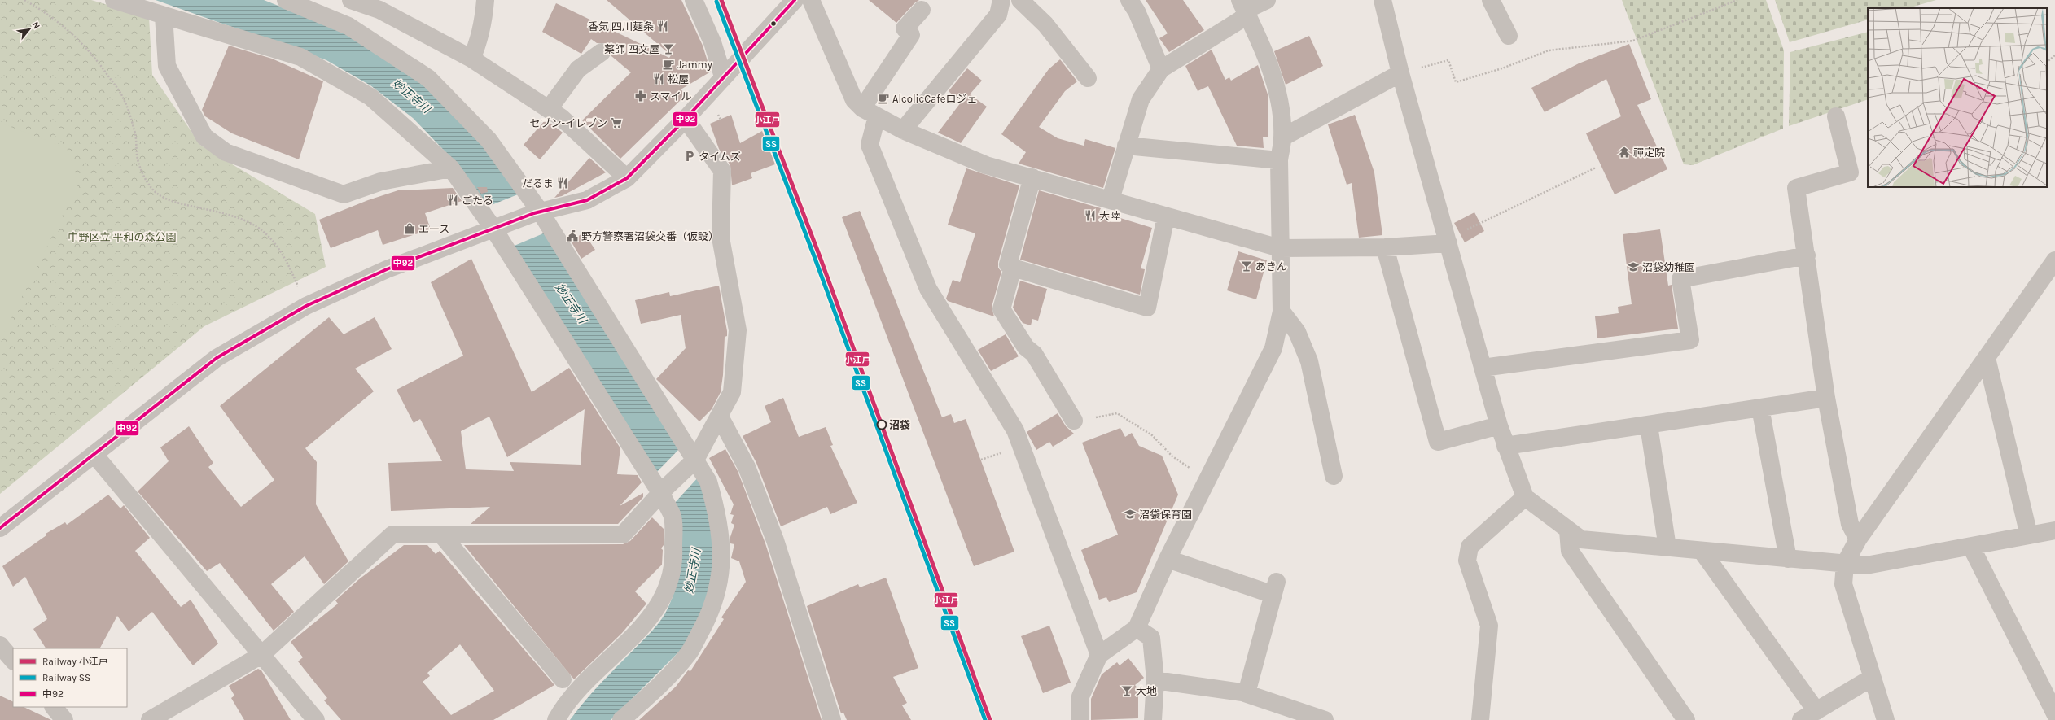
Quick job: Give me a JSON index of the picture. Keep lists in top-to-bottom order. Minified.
{"water":["妙正寺川"],"parks":["中野区立 平和の森公園"],"places":{"restaurant":["香気 四川麺条","松屋","だるま","ごたる","大陸"],"bar":["薬師 四文屋","あきん","大地"],"cafe":["Jammy","AlcolicCafeロジェ"],"pharmacy":["スマイル"],"supermarket":["セブン-イレブン"],"temple":["禪定院"],"parking":["タイムズ"],"shop":["エース"],"public building":["野方警察署沼袋交番（仮設）"],"school or university":["沼袋幼稚園","沼袋保育園"],"other":["沼袋"]},"lines":["rail line 小江戸","transit line 中92","rail line SS"],"legend":["Railway 小江戸","Railway SS","中92"],"north":"top right"}
